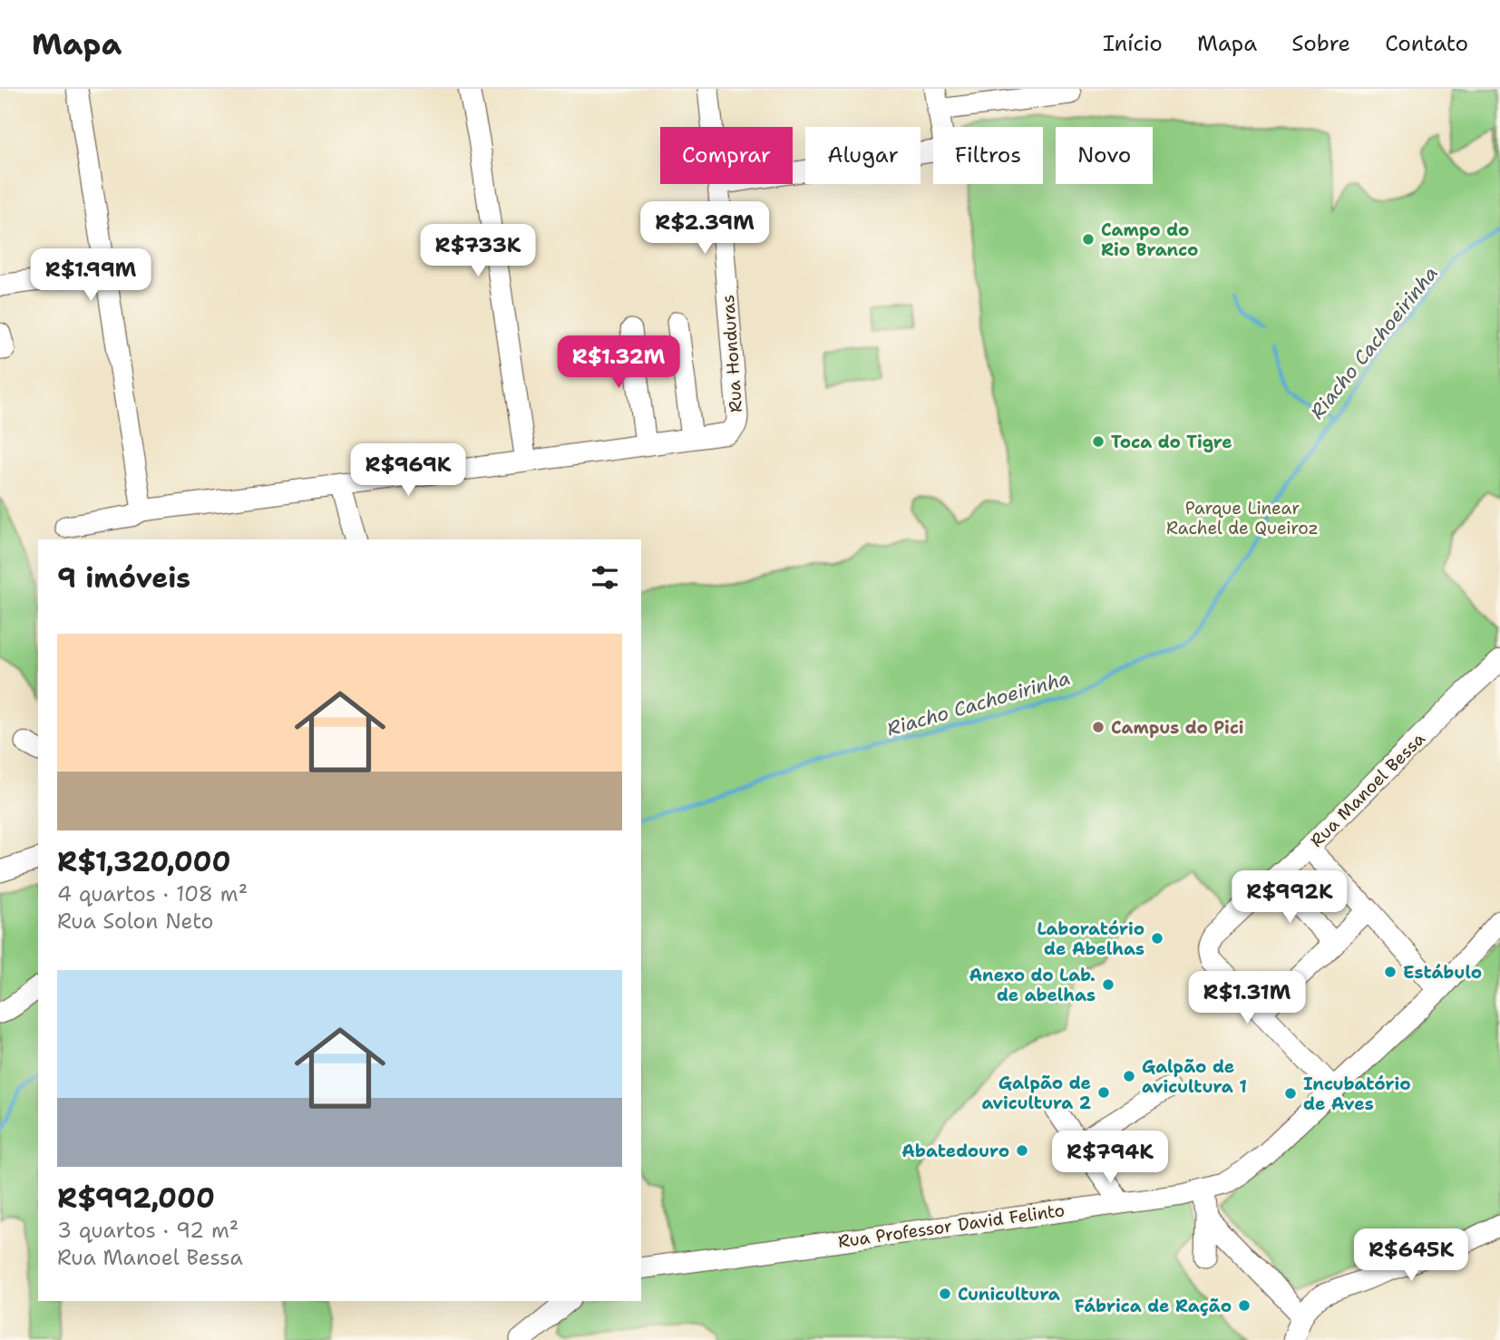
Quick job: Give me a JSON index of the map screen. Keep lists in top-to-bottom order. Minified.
{"streets":{"street":["Rua Honduras","Rua Manoel Bessa","Rua Professor David Felinto"]},"water":["Riacho Cachoeirinha"],"parks":["Parque Linear Rachel de Queiroz"],"places":["Campo do Rio Branco","Toca do Tigre","Campus do Pici","Laboratório de Abelhas","Estábulo","Anexo do Lab. de abelhas","Galpão de avicultura 1","Galpão de avicultura 2","Incubatório de Aves","Abatedouro","Cunicultura","Fábrica de Ração"],"page":{"header":"Mapa","nav":["Início","Mapa","Sobre","Contato"],"chip":["Comprar","Alugar","Filtros","Novo"],"price":["R$2.39M","R$733K","R$1.99M","R$1.32M","R$969K","R$992K","R$1.31M","R$794K","R$645K"],"heading":"9 imóveis","list":[{"name":"R$1,320,000","note":"4 quartos · 108 m² · Rua Solon Neto"},{"name":"R$992,000","note":"3 quartos · 92 m² · Rua Manoel Bessa"}]}}
